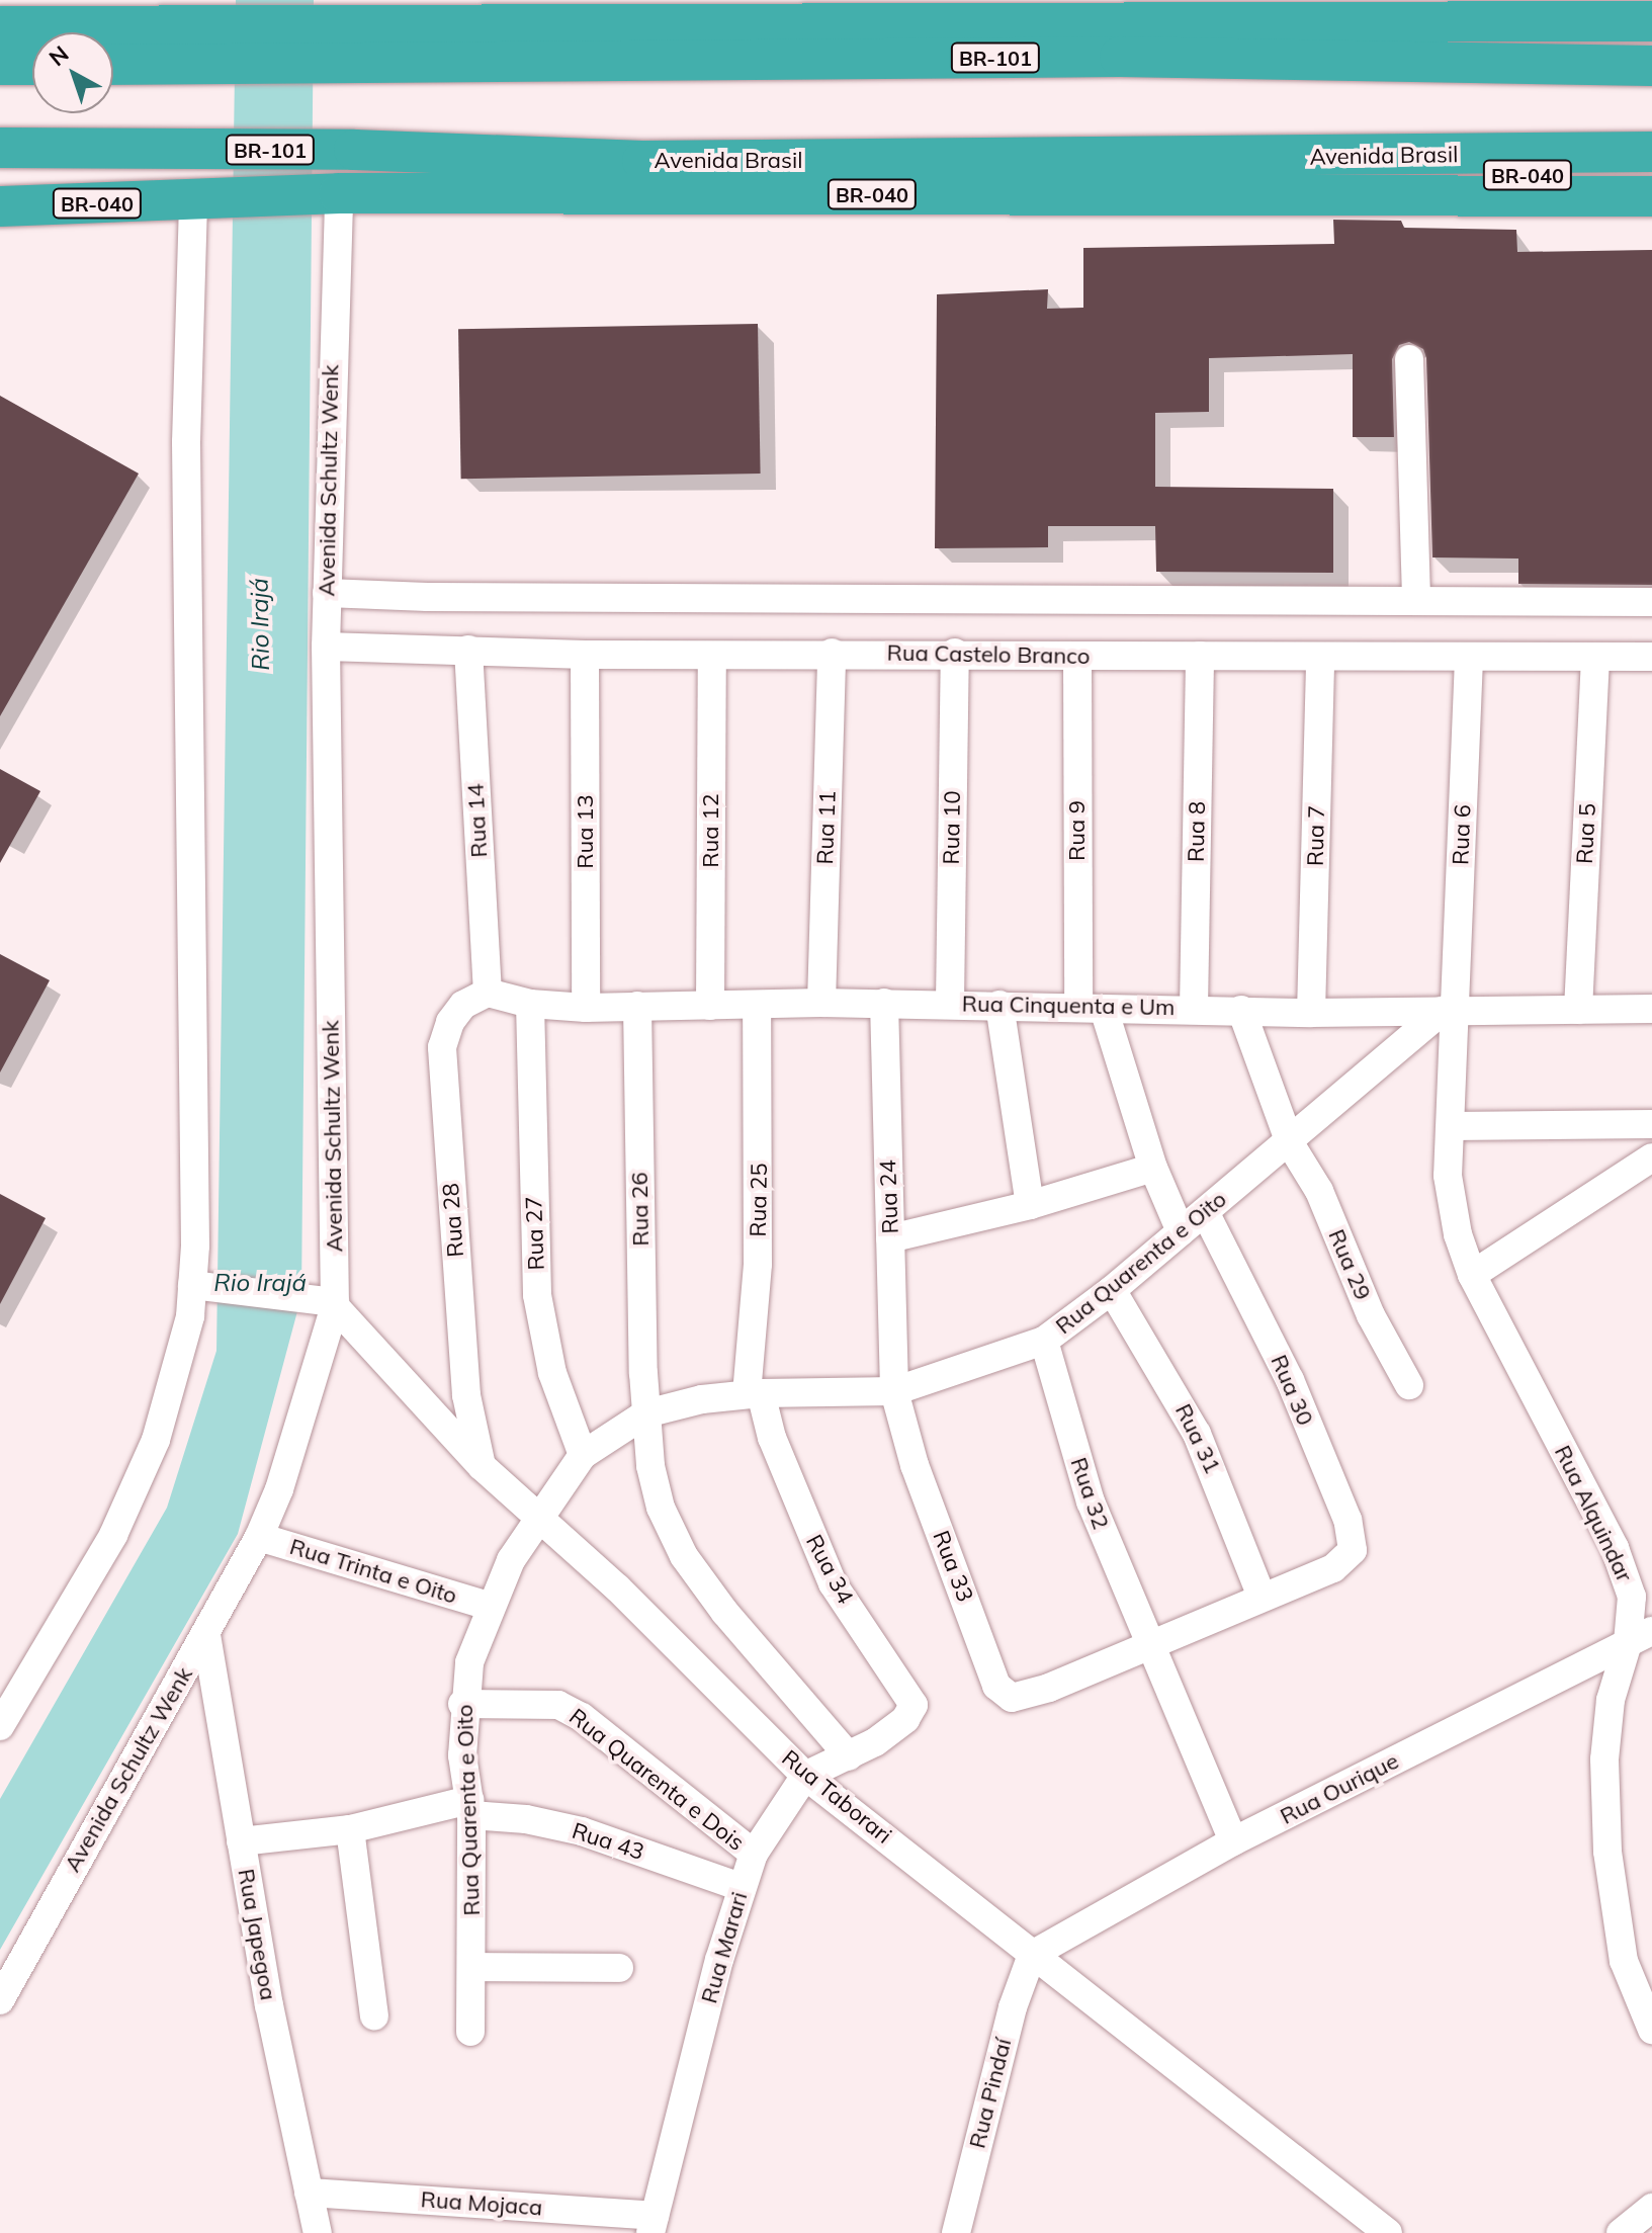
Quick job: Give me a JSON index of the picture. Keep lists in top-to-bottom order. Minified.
{"streets":{"highway":["BR-101","Avenida Brasil","BR-040"],"street":["Avenida Schultz Wenk","Rua Castelo Branco","Rua 14","Rua 11","Rua 10","Rua 12","Rua 9","Rua 13","Rua 8","Rua 5","Rua 6","Rua 7","Rua Cinquenta e Um","Rua 24","Rua 25","Rua 26","Rua 28","Rua 27","Rua Quarenta e Oito","Rua 29","Rua 30","Rua 31","Rua 32","Rua Alquindar","Rua 33","Rua 34","Rua Trinta e Oito","Rua Quarenta e Dois","Rua Ourique","Rua Taborari","Rua 43","Rua Japegoa","Rua Marari","Rua Pindaí","Rua Mojaca"]},"crossings":[["Avenida Brasil","BR-040"],["Avenida Brasil","Avenida Schultz Wenk"],["Avenida Schultz Wenk","Rua Castelo Branco"],["Avenida Schultz Wenk","Rua Trinta e Oito"],["Avenida Schultz Wenk","Rua Taborari"],["Avenida Schultz Wenk","Rua Japegoa"],["Rua Castelo Branco","Rua 14"],["Rua Castelo Branco","Rua 11"],["Rua Castelo Branco","Rua 10"],["Rua Castelo Branco","Rua 12"],["Rua Castelo Branco","Rua 9"],["Rua Castelo Branco","Rua 13"],["Rua Castelo Branco","Rua 8"],["Rua Castelo Branco","Rua 5"],["Rua Castelo Branco","Rua 6"],["Rua Castelo Branco","Rua 7"],["Rua 14","Rua Cinquenta e Um"],["Rua 14","Rua 28"],["Rua 11","Rua Cinquenta e Um"],["Rua 10","Rua Cinquenta e Um"],["Rua 12","Rua Cinquenta e Um"],["Rua 9","Rua Cinquenta e Um"],["Rua 9","Rua Quarenta e Oito"],["Rua 13","Rua Cinquenta e Um"],["Rua 8","Rua Cinquenta e Um"],["Rua 5","Rua Cinquenta e Um"],["Rua 6","Rua Cinquenta e Um"],["Rua 6","Rua Quarenta e Oito"],["Rua 6","Rua Alquindar"],["Rua 7","Rua Cinquenta e Um"],["Rua Cinquenta e Um","Rua 24"],["Rua Cinquenta e Um","Rua 25"],["Rua Cinquenta e Um","Rua 26"],["Rua Cinquenta e Um","Rua 28"],["Rua Cinquenta e Um","Rua 27"],["Rua Cinquenta e Um","Rua Quarenta e Oito"],["Rua Cinquenta e Um","Rua 29"],["Rua Cinquenta e Um","Rua Alquindar"],["Rua 24","Rua Quarenta e Oito"],["Rua 24","Rua 33"],["Rua 25","Rua Quarenta e Oito"],["Rua 25","Rua 34"],["Rua 26","Rua Quarenta e Oito"],["Rua 26","Rua 34"],["Rua 28","Rua Taborari"],["Rua 27","Rua Quarenta e Oito"],["Rua Quarenta e Oito","Rua 29"],["Rua Quarenta e Oito","Rua 30"],["Rua Quarenta e Oito","Rua 31"],["Rua Quarenta e Oito","Rua 32"],["Rua Quarenta e Oito","Rua Alquindar"],["Rua Quarenta e Oito","Rua 33"],["Rua Quarenta e Oito","Rua 34"],["Rua Quarenta e Oito","Rua Trinta e Oito"],["Rua Quarenta e Oito","Rua Quarenta e Dois"],["Rua Quarenta e Oito","Rua Taborari"],["Rua Quarenta e Oito","Rua 43"],["Rua 30","Rua 31"],["Rua 32","Rua 33"],["Rua 32","Rua Ourique"],["Rua Alquindar","Rua Ourique"],["Rua Quarenta e Dois","Rua Marari"],["Rua Ourique","Rua Taborari"],["Rua Ourique","Rua Pindaí"],["Rua Taborari","Rua Marari"],["Rua Taborari","Rua Pindaí"],["Rua 43","Rua Japegoa"],["Rua 43","Rua Marari"],["Rua Japegoa","Rua Mojaca"],["Rua Marari","Rua Mojaca"]],"water":["Rio Irajá"],"north":"top left"}
